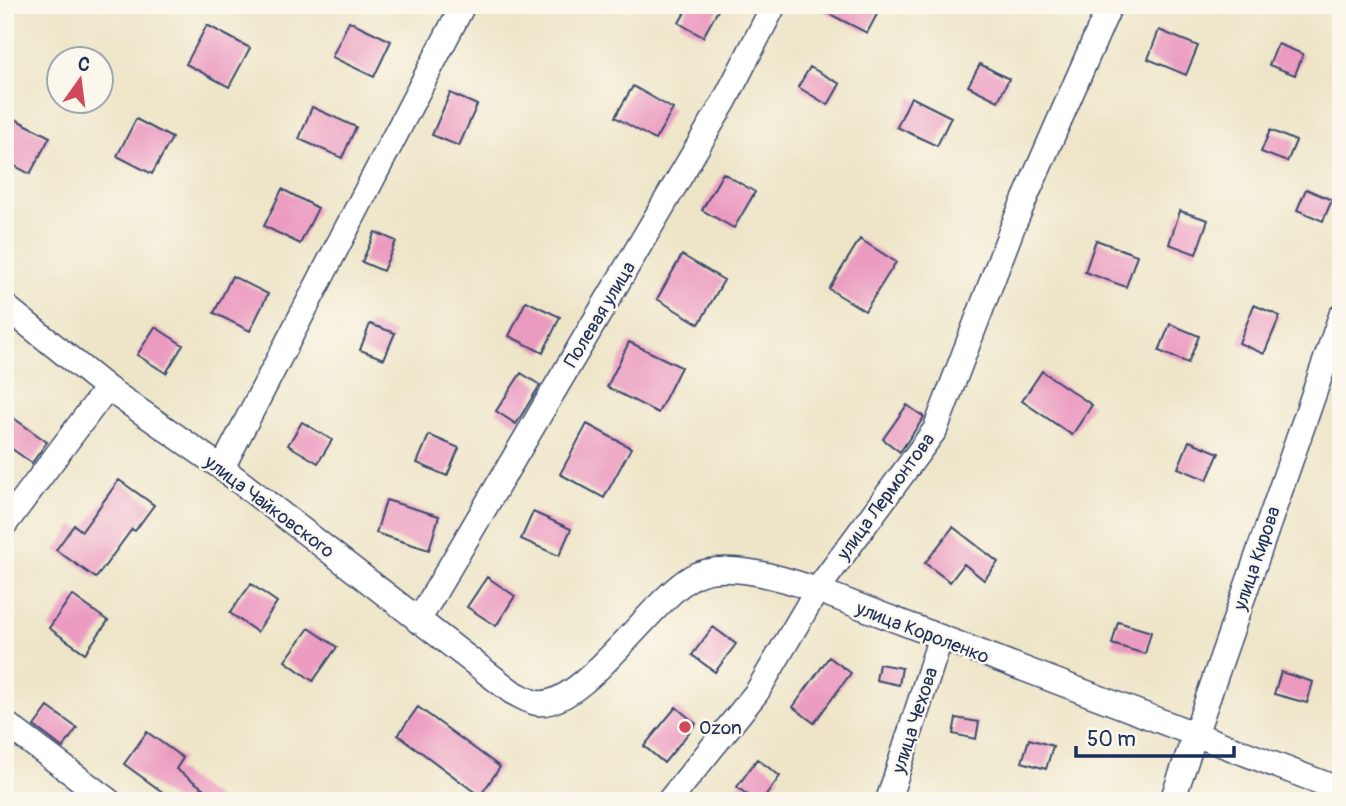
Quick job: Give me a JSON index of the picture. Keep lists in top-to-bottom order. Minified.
{"streets":{"street":["Полевая улица","улица Лермонтова","улица Чайковского","улица Кирова","улица Короленко","улица Чехова"]},"crossings":[["Полевая улица","улица Чайковского"],["улица Лермонтова","улица Короленко"],["улица Чайковского","улица Короленко"],["улица Кирова","улица Короленко"],["улица Короленко","улица Чехова"]],"places":["Ozon"],"scale_bar":"50 m","north":"top"}
